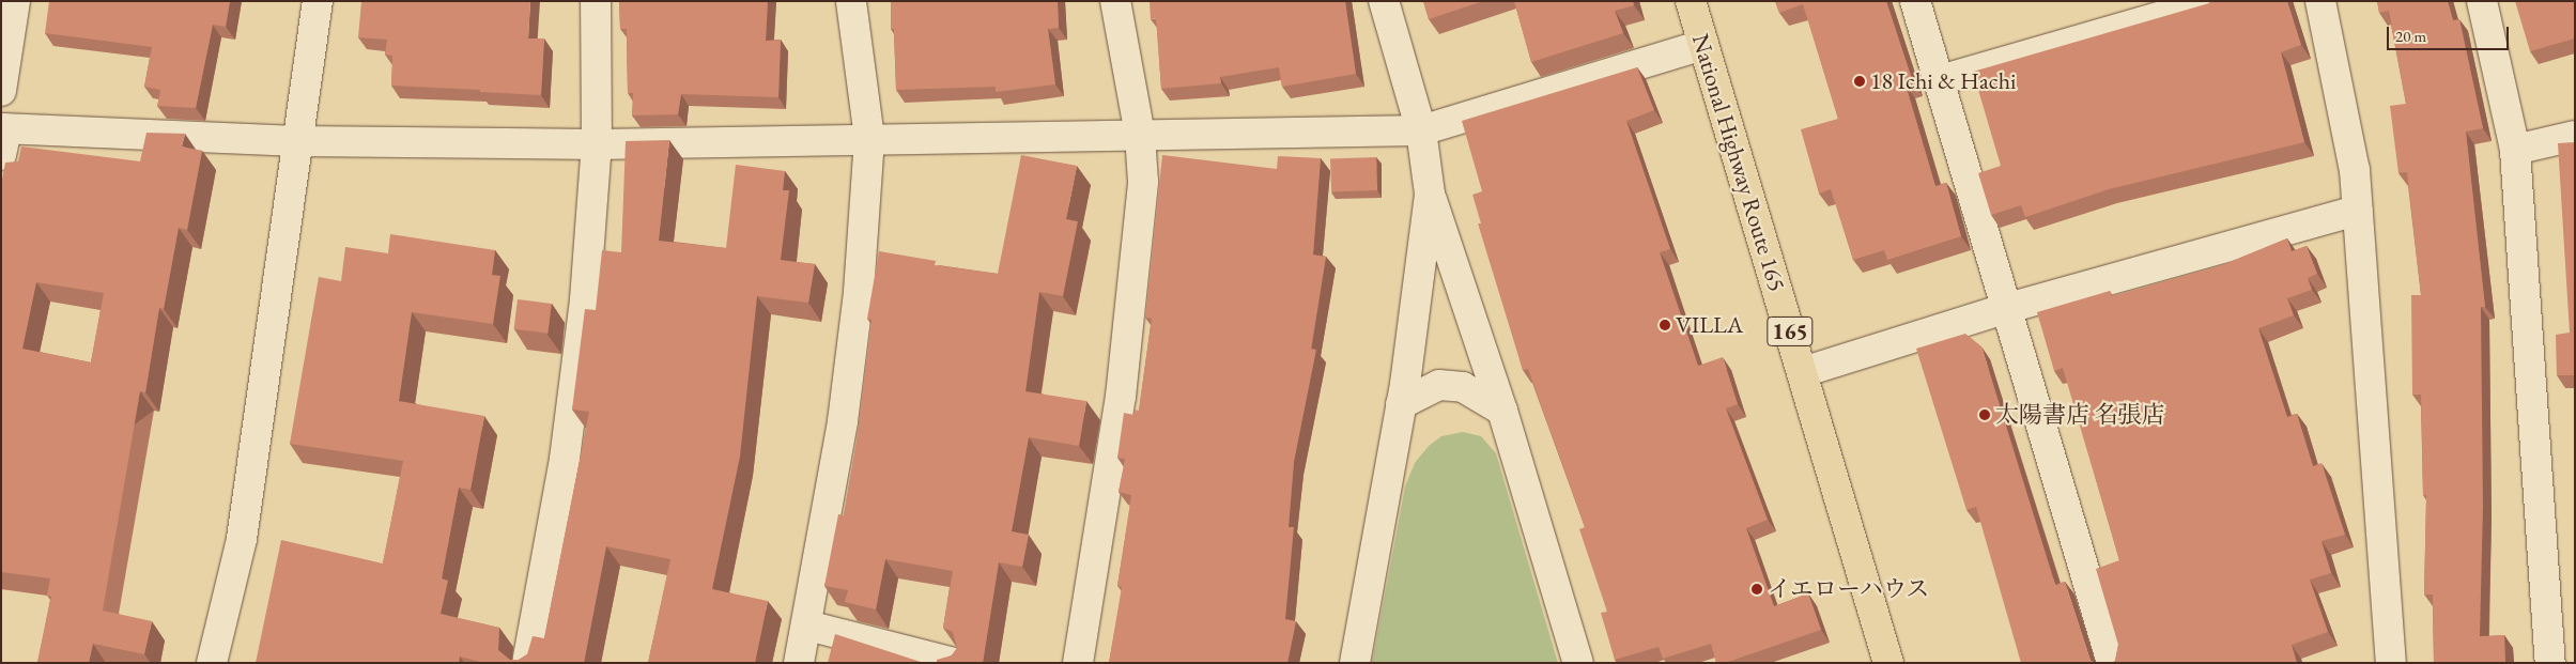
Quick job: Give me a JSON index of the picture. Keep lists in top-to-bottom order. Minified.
{"streets":{"highway":["National Highway Route 165","165"]},"places":["18 Ichi & Hachi","VILLA","太陽書店 名張店","イエローハウス"],"scale_bar":"20 m"}
